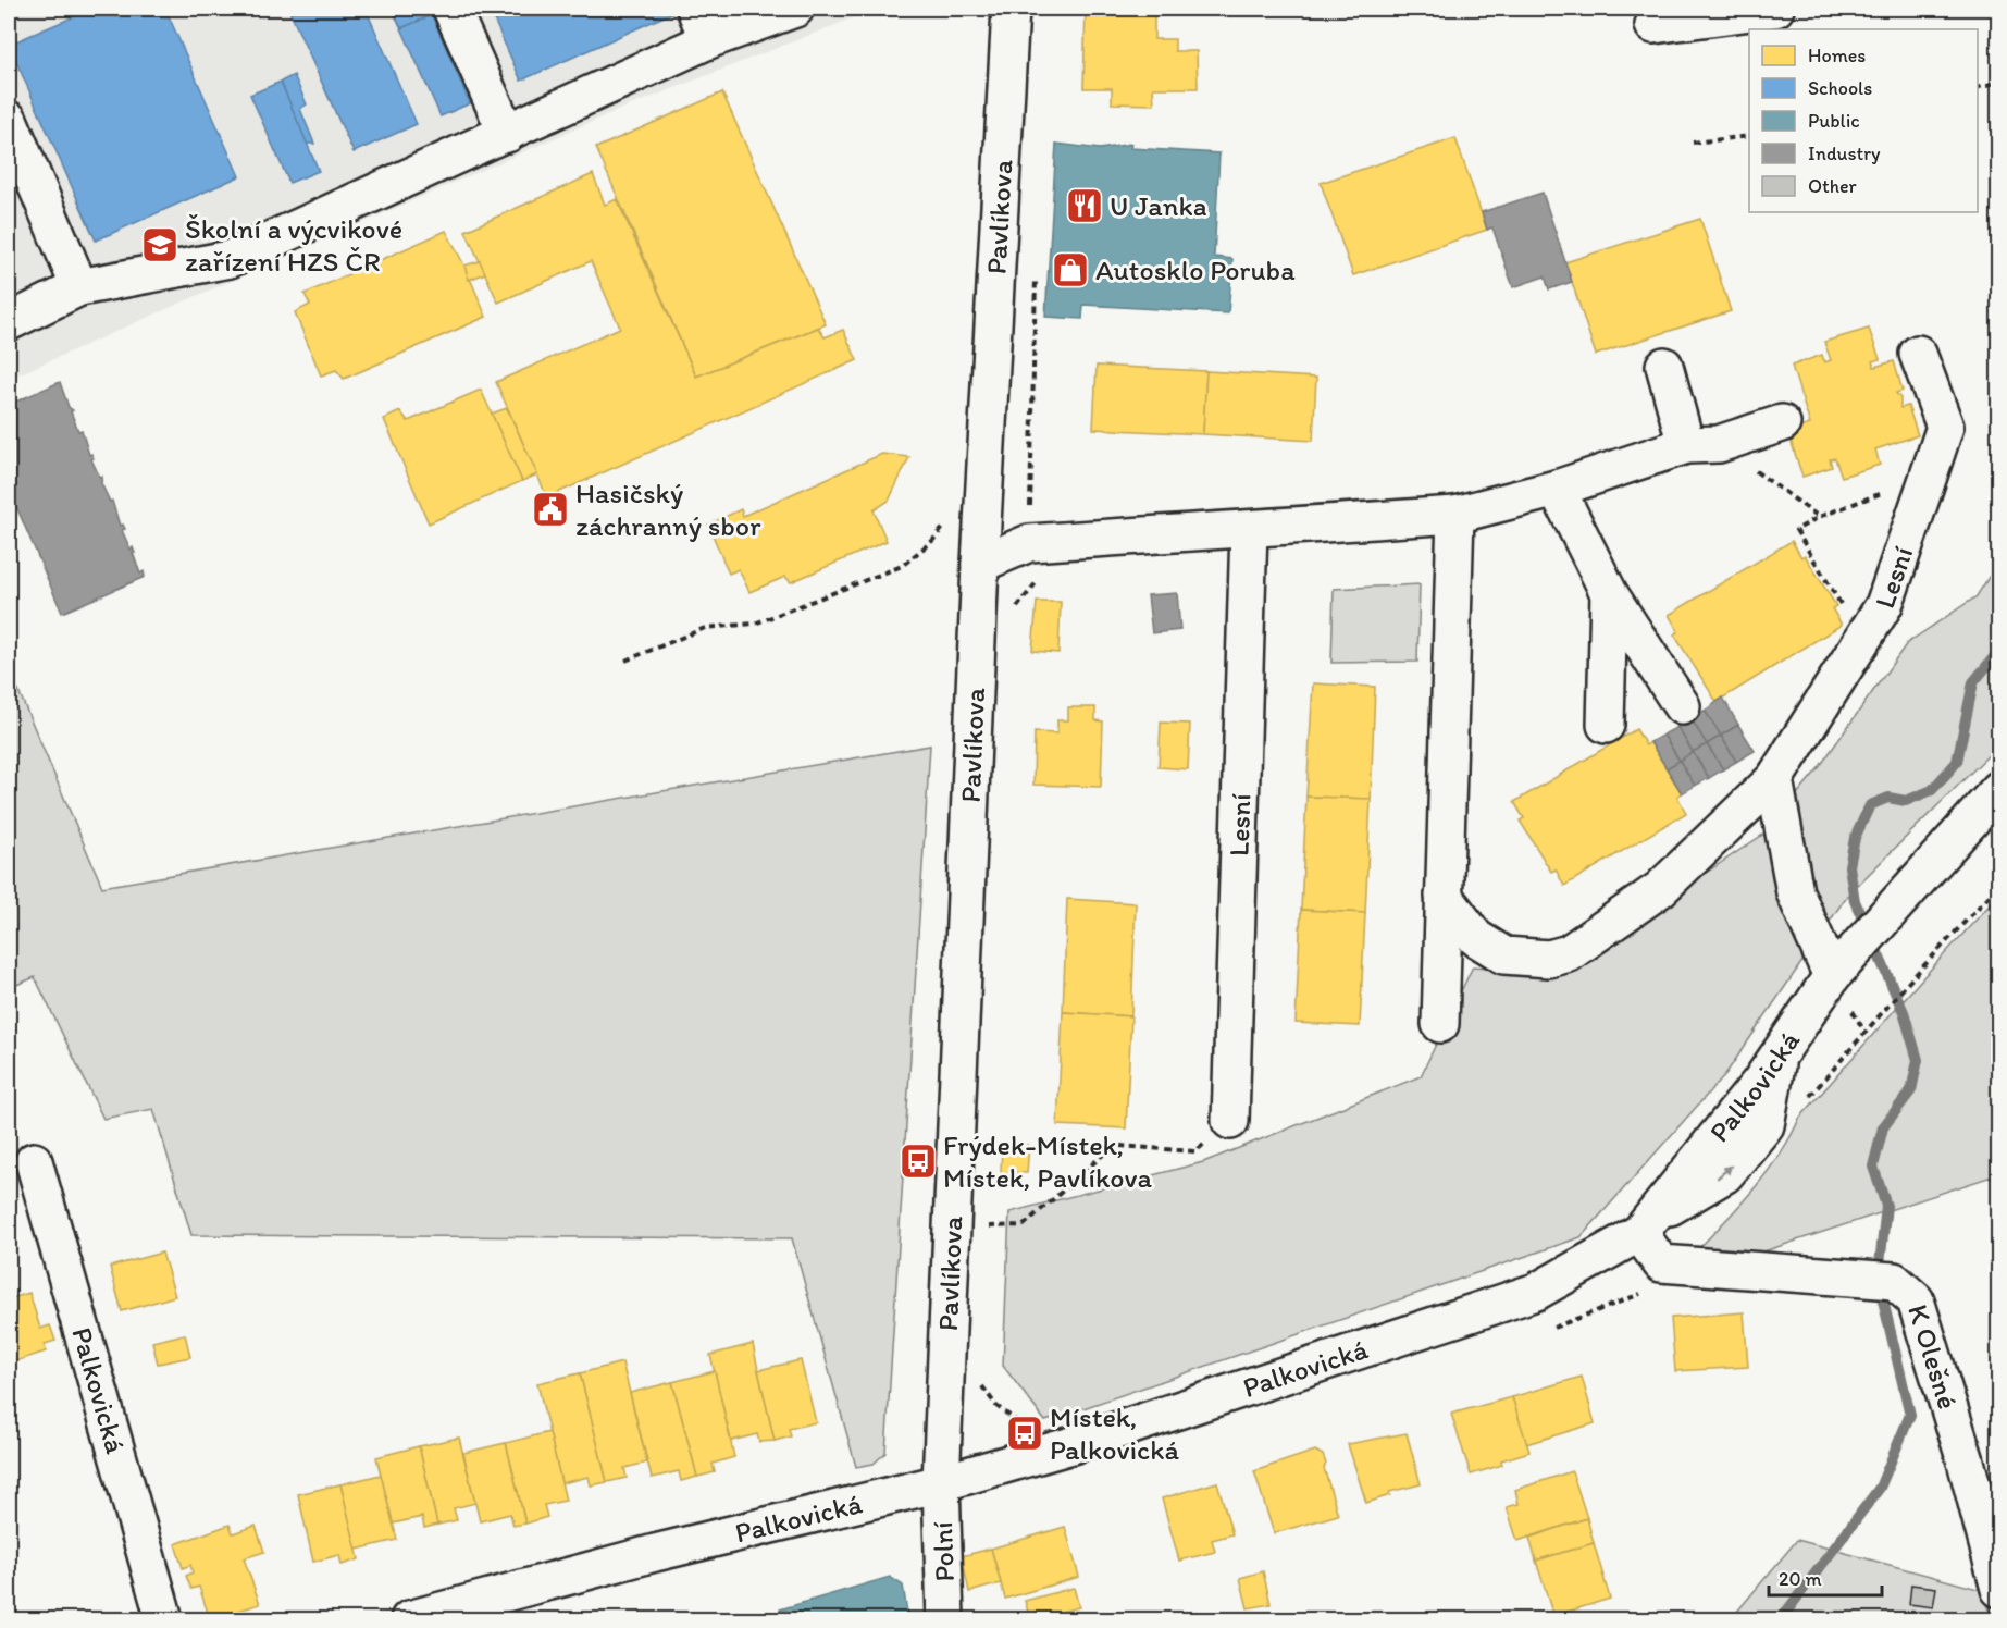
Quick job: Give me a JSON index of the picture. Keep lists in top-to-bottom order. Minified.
{"streets":{"street":["Pavlíkova","Lesní","Palkovická","K Olešné","Polní"]},"crossings":[["Pavlíkova","Palkovická"],["Pavlíkova","Polní"],["Palkovická","K Olešné"],["Palkovická","Polní"]],"places":{"restaurant":["U Janka"],"school or university":["Školní a výcvikové zařízení HZS ČR"],"shop":["Autosklo Poruba"],"public building":["Hasičský záchranný sbor"],"bus stop":["Frýdek-Místek, Místek, Pavlíkova","Místek, Palkovická"]},"legend":["Homes","Schools","Public","Industry","Other"],"scale_bar":"20 m"}
